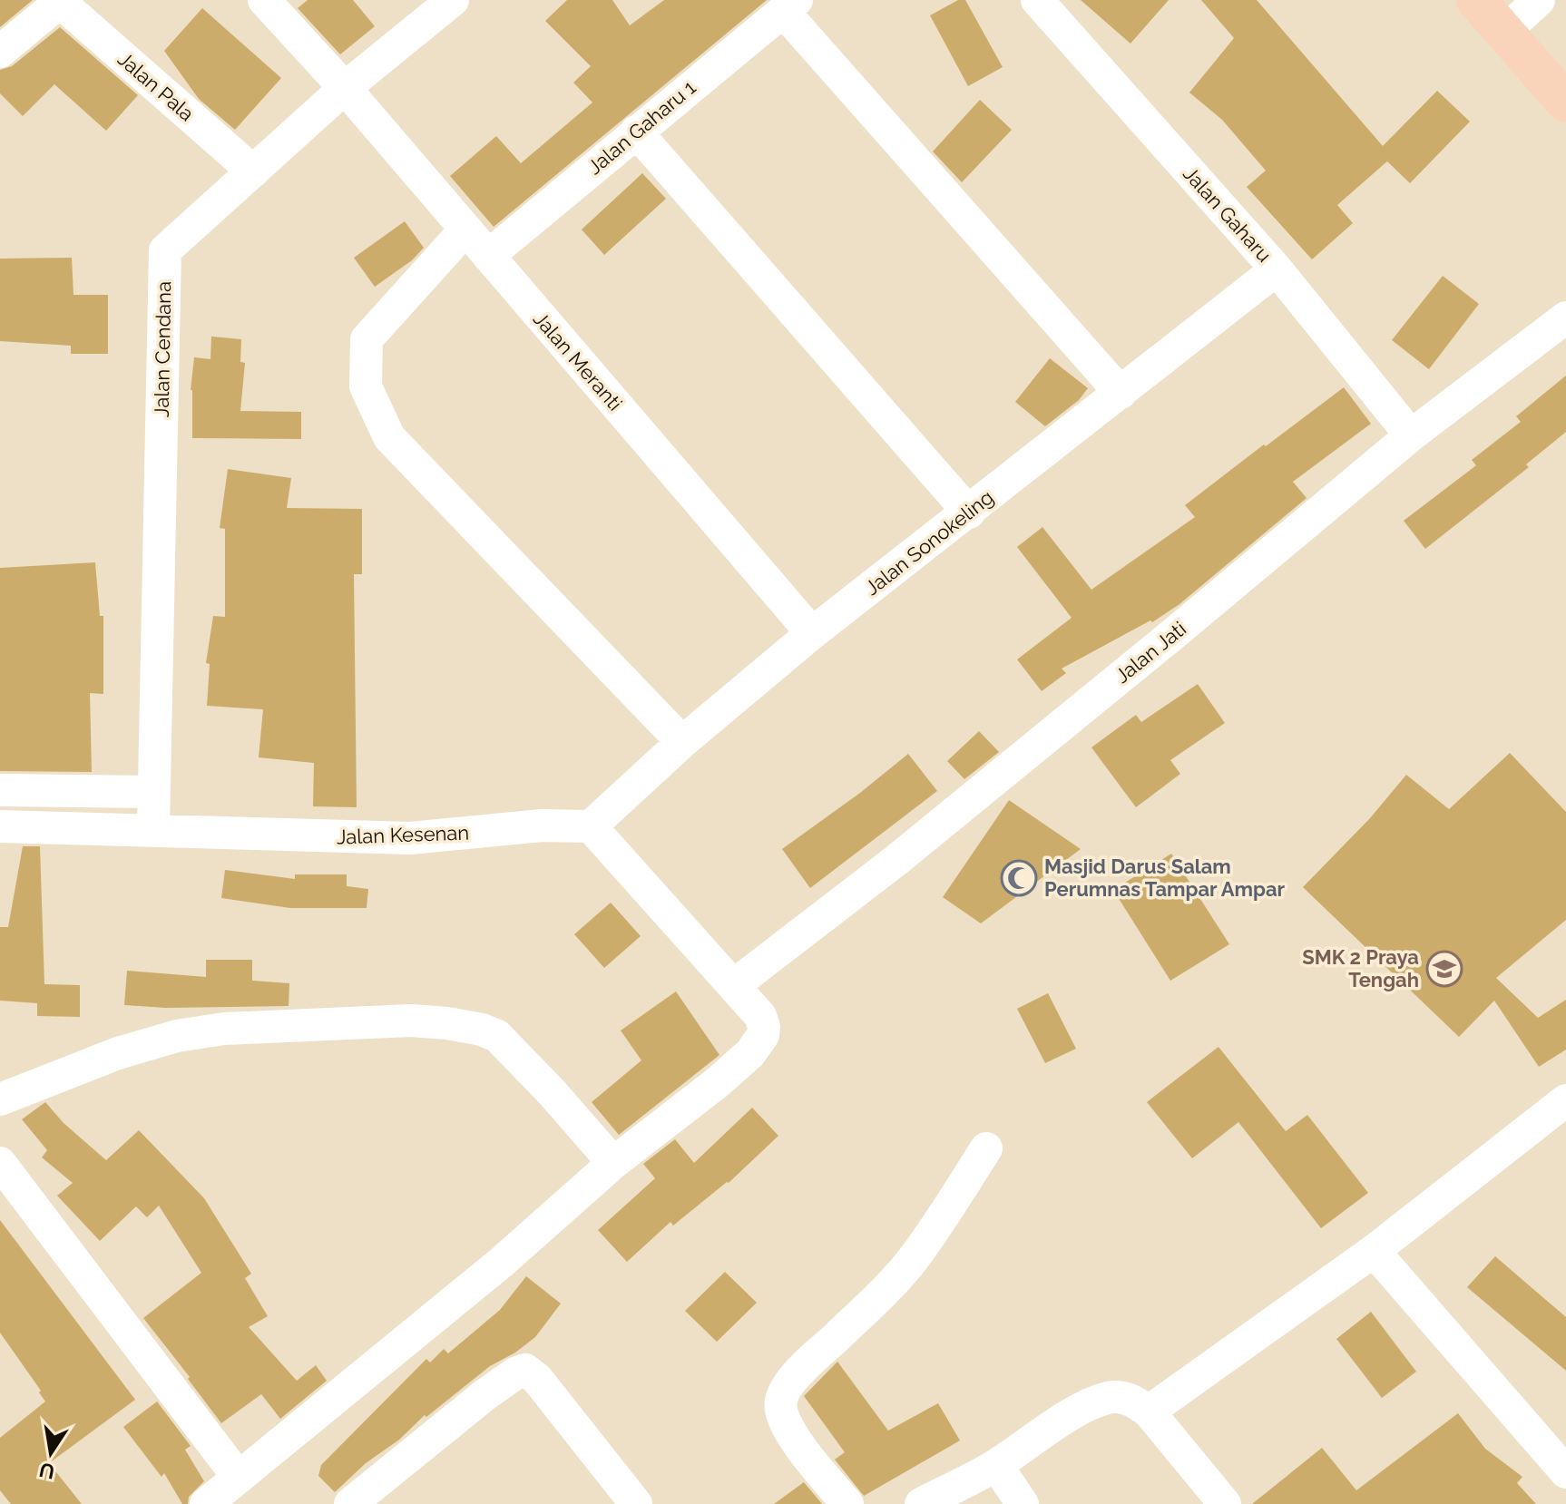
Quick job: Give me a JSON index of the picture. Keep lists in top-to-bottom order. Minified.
{"streets":{"street":["Jalan Pala","Jalan Gaharu 1","Jalan Gaharu","Jalan Cendana","Jalan Meranti","Jalan Sonokeling","Jalan Jati","Jalan Kesenan"]},"crossings":[["Jalan Pala","Jalan Cendana"],["Jalan Gaharu 1","Jalan Meranti"],["Jalan Gaharu","Jalan Sonokeling"],["Jalan Gaharu","Jalan Jati"],["Jalan Cendana","Jalan Meranti"],["Jalan Cendana","Jalan Kesenan"],["Jalan Meranti","Jalan Sonokeling"],["Jalan Sonokeling","Jalan Kesenan"]],"places":{"mosque":["Masjid Darus Salam Perumnas Tampar Ampar"],"school or university":["SMK 2 Praya Tengah"]},"north":"bottom"}
